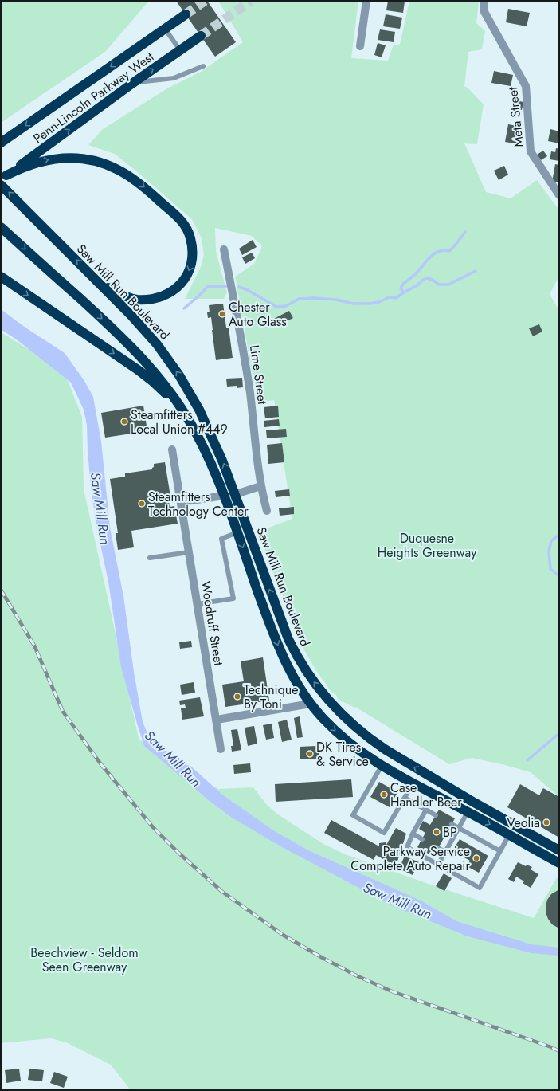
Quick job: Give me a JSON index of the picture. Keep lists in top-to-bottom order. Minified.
{"streets":{"highway":["Penn-Lincoln Parkway West","Saw Mill Run Boulevard"],"street":["Meta Street","Lime Street","Woodruff Street"]},"water":["Saw Mill Run"],"parks":["Duquesne Heights Greenway","Beechview - Seldom Seen Greenway"],"places":["Chester Auto Glass","Steamfitters Local Union #449","Steamfitters Technology Center","Technique By Toni","DK Tires & Service","Case Handler Beer","Veolia","BP","Parkway Service Complete Auto Repair"]}
